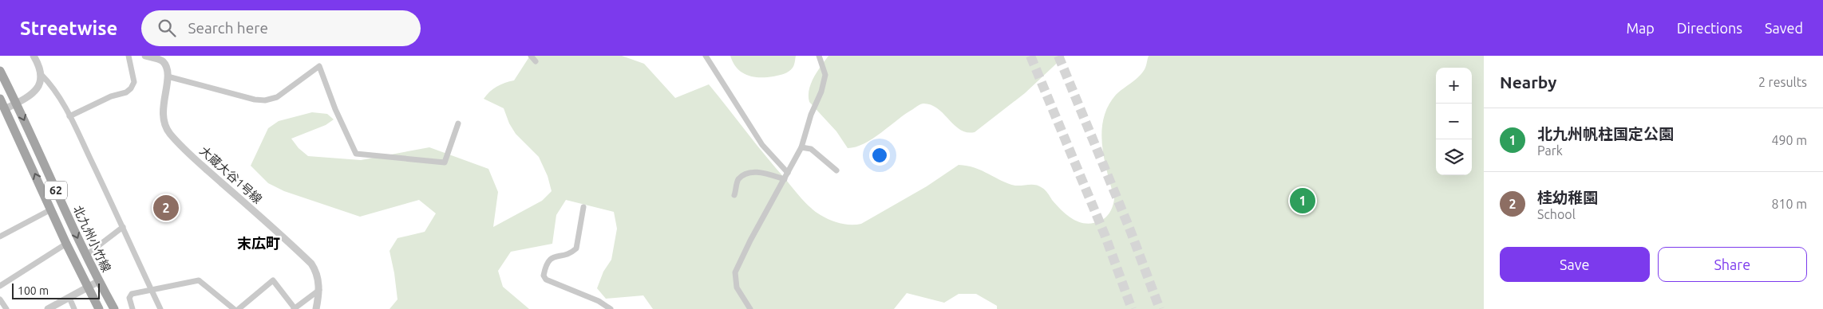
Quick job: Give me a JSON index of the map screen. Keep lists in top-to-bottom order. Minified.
{"streets":{"main road":["62","北九州小竹線"],"street":["大蔵大谷1号線"]},"districts":["末広町"],"scale_bar":"100 m","page":{"header":"Streetwise","search":"Search here","nav":["Map","Directions","Saved"],"heading":["Nearby","2 results"],"map_buttons":["+","−"],"list":[{"mark":"1","name":"北九州帆柱国定公園","note":"Park","value":"490 m"},{"mark":"2","name":"桂幼稚園","note":"School","value":"810 m"}],"pins":["1","2"],"buttons":["Save","Share"],"scale":"100 m"}}
